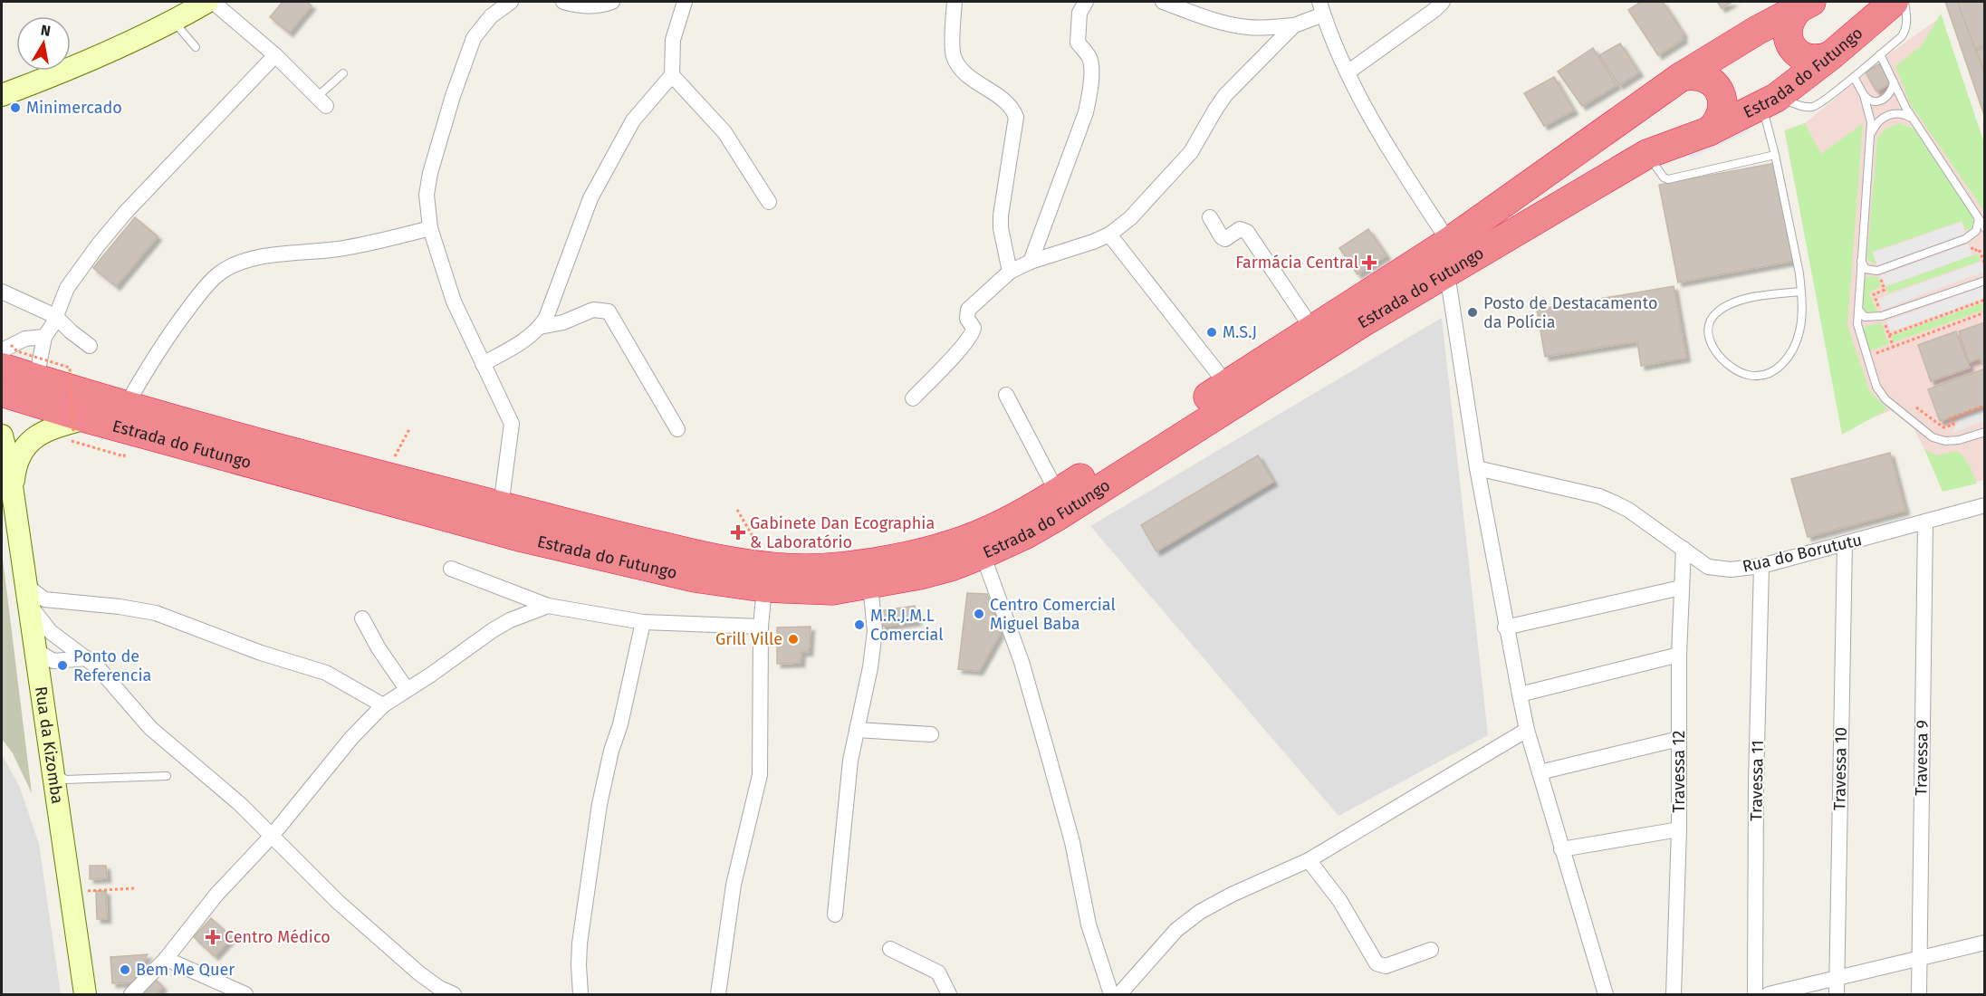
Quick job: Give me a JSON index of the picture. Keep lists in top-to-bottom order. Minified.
{"streets":{"highway":["Estrada do Futungo"],"main road":["Rua da Kizomba"],"street":["Rua do Borututu","Travessa 9","Travessa 10","Travessa 12","Travessa 11"]},"crossings":[["Estrada do Futungo","Rua da Kizomba"],["Rua do Borututu","Travessa 9"],["Rua do Borututu","Travessa 10"],["Rua do Borututu","Travessa 12"],["Rua do Borututu","Travessa 11"]],"places":{"other":["Minimercado","Posto de Destacamento da Polícia","M.S.J","Centro Comercial Miguel Baba","M.R.J.M.L Comercial","Grill Ville","Ponto de Referencia","Bem Me Quer"],"health":["Farmácia Central","Gabinete Dan Ecographia & Laboratório","Centro Médico"]},"north":"top"}
